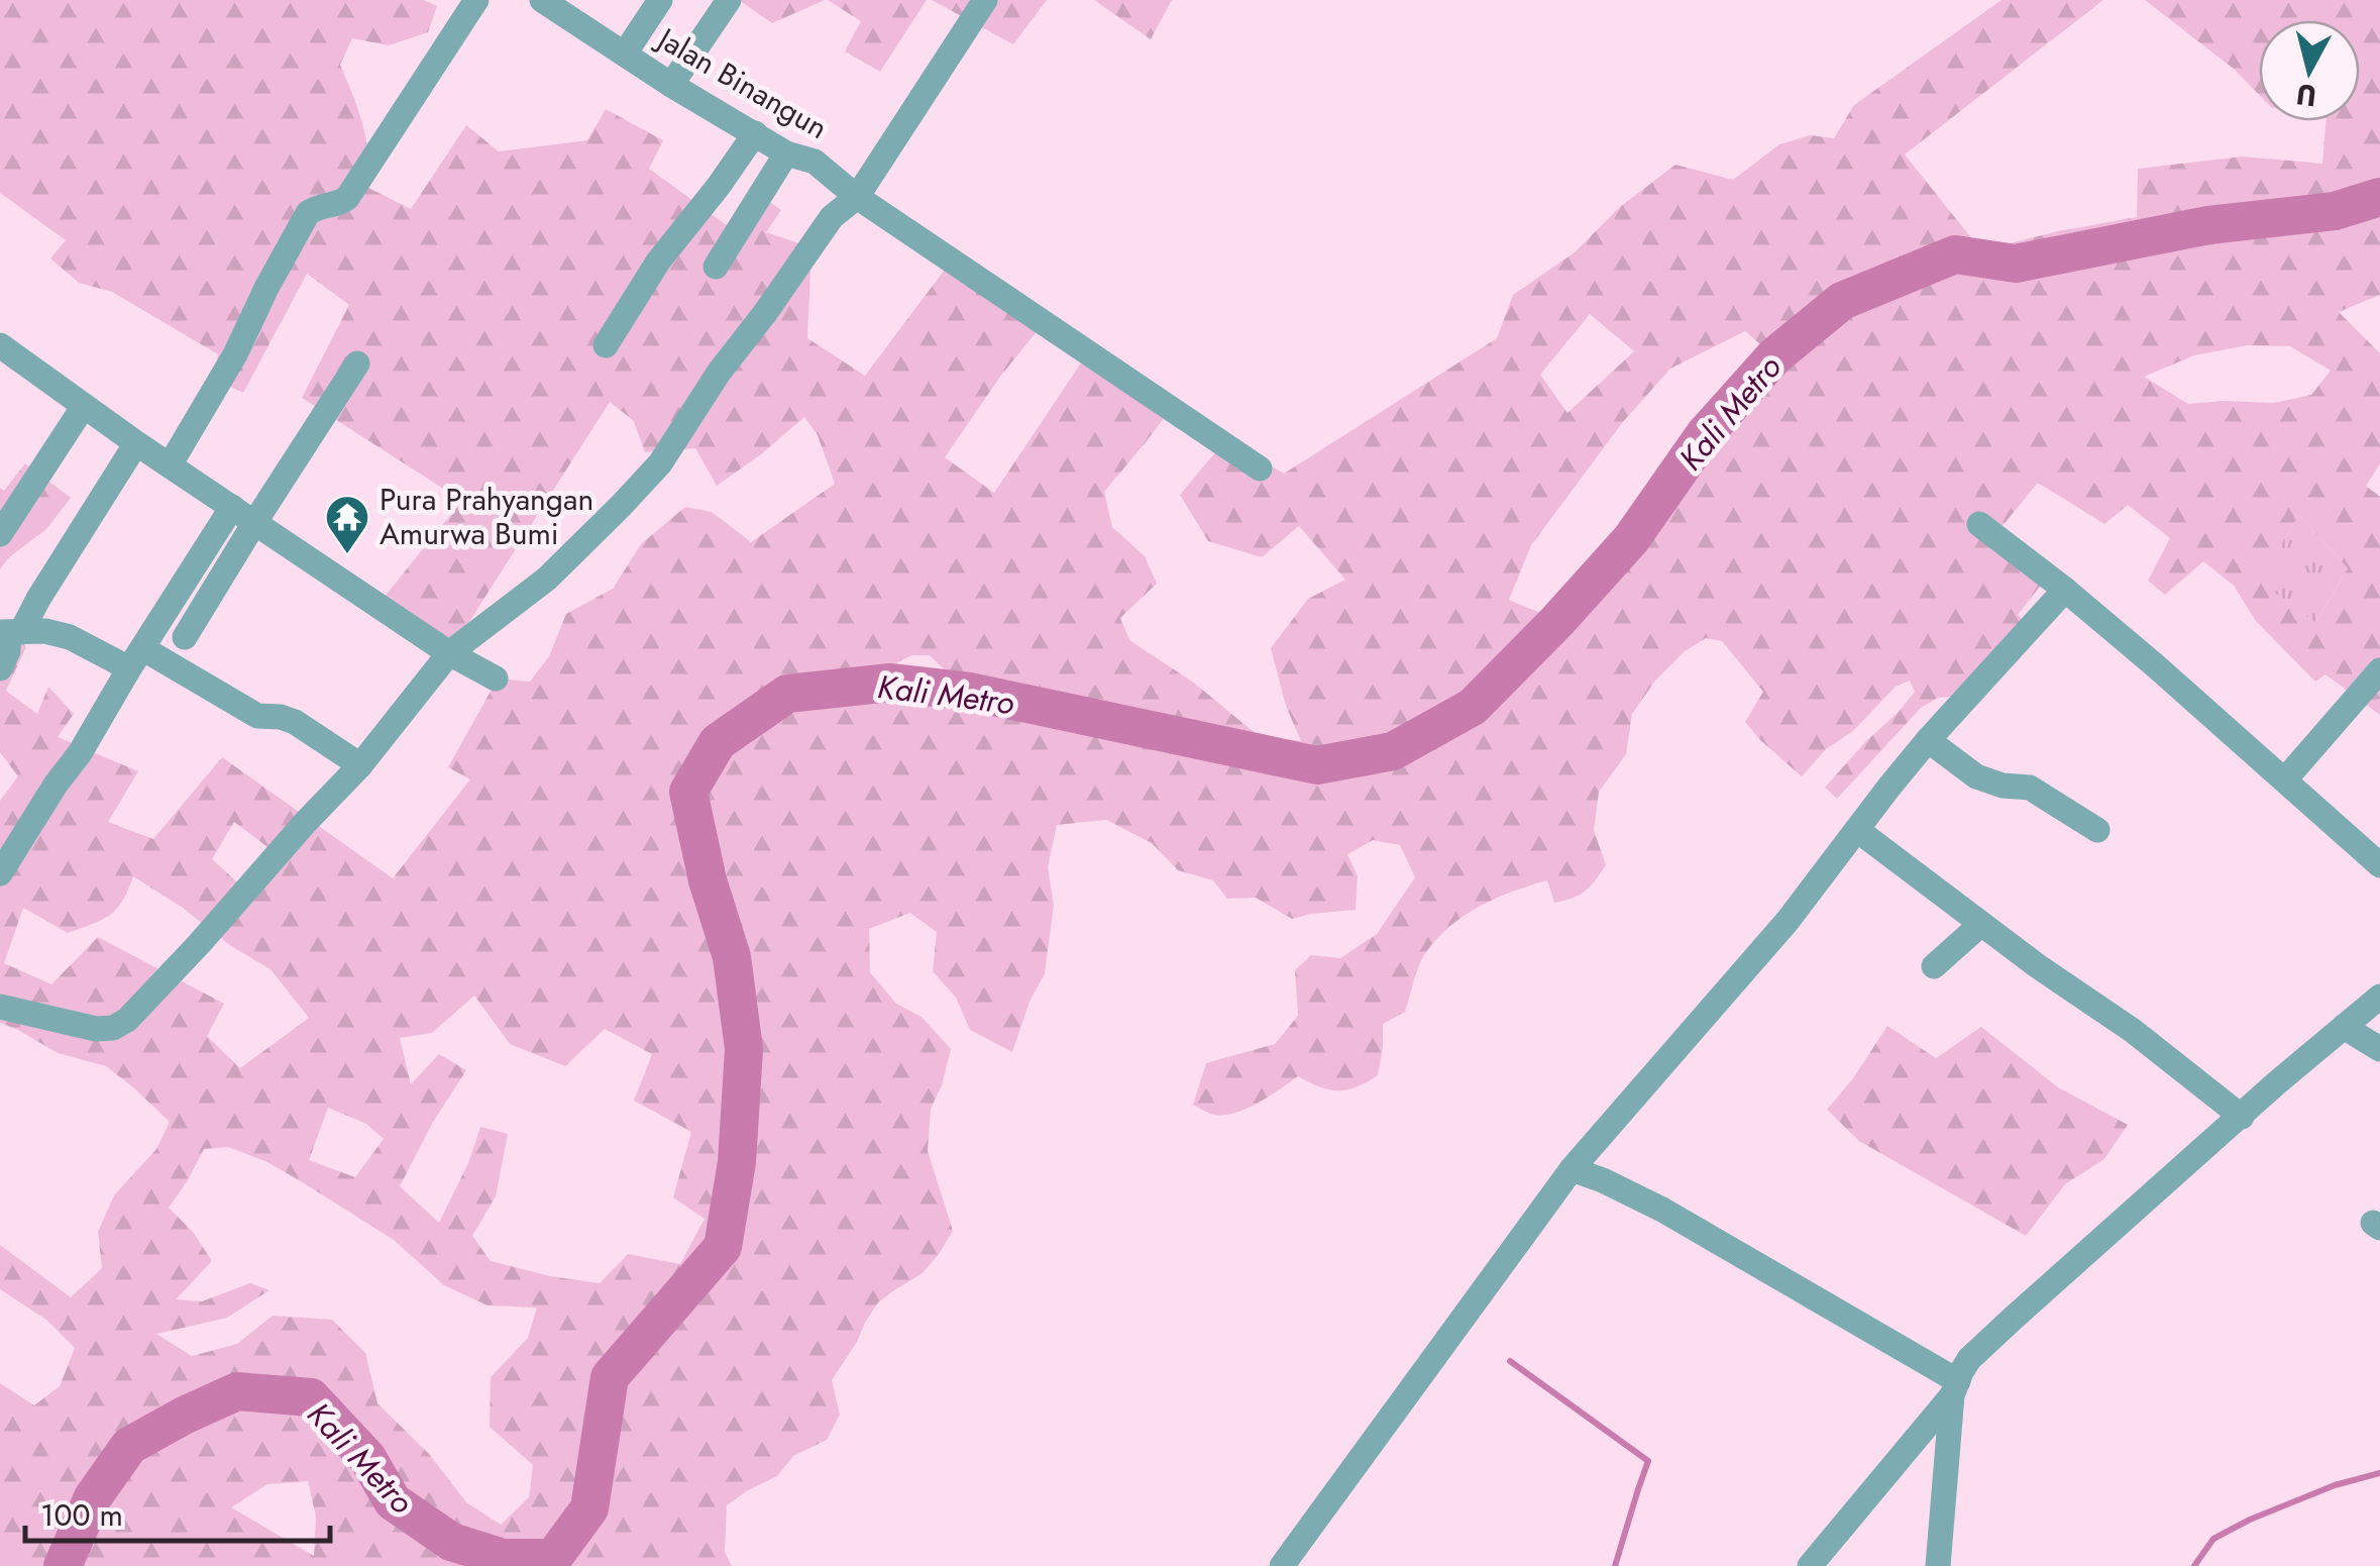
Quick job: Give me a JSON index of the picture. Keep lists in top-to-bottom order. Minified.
{"streets":{"street":["Jalan Binangun"]},"water":["Kali Metro"],"places":{"temple":["Pura Prahyangan Amurwa Bumi"]},"scale_bar":"100 m","north":"bottom"}
